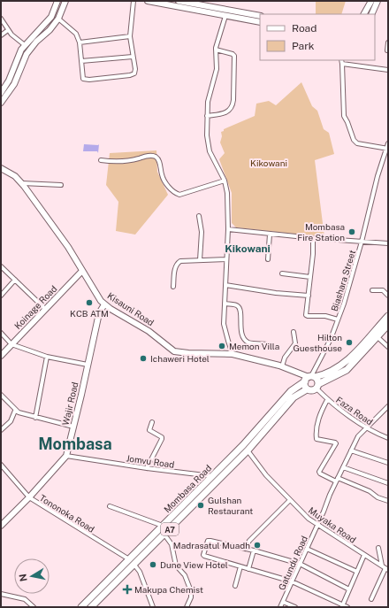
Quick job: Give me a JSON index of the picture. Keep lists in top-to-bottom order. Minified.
{"streets":{"highway":["Mombasa Road","A7"],"street":["Biashara Street","Koinage Road","Kisauni Road","Wajir Road","Faza Road","Jomvu Road","Tononoka Road","Muyaka Road","Gatundu Road"]},"crossings":[["Biashara Street","Kisauni Road"],["Biashara Street","Faza Road"],["Biashara Street","Mombasa Road"],["Koinage Road","Kisauni Road"],["Kisauni Road","Wajir Road"],["Kisauni Road","Faza Road"],["Kisauni Road","Mombasa Road"],["Wajir Road","Jomvu Road"],["Wajir Road","Tononoka Road"],["Faza Road","Mombasa Road"],["Faza Road","Gatundu Road"],["Jomvu Road","Mombasa Road"],["Mombasa Road","Tononoka Road"],["Mombasa Road","Muyaka Road"],["Muyaka Road","Gatundu Road"]],"districts":["Kikowani","Mombasa"],"parks":["Kikowani"],"places":{"other":["Mombasa Fire Station","KCB ATM","Hilton Guesthouse","Memon Villa","Ichaweri Hotel","Gulshan Restaurant","Madrasatul Muadh","Dune View Hotel"],"health":["Makupa Chemist"]},"legend":["Road","Park"],"north":"left"}
